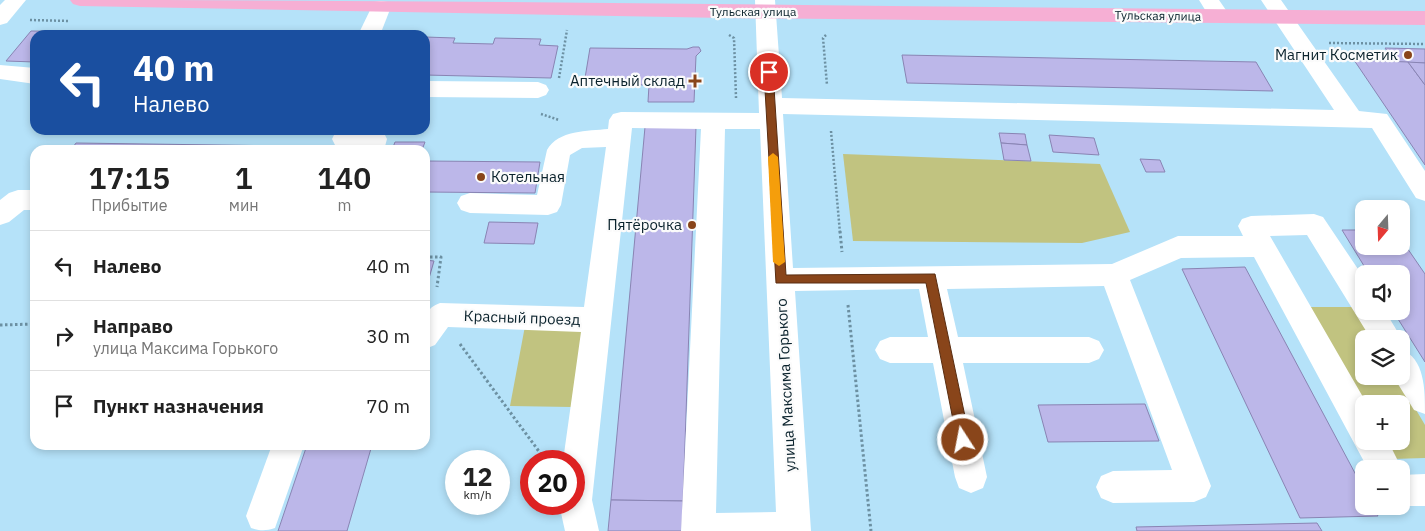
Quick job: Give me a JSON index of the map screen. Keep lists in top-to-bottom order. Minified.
{"streets":{"main road":["Тульская улица"],"street":["Красный проезд","улица Максима Горького"]},"crossings":[["Тульская улица","улица Максима Горького"]],"places":{"other":["Магнит Косметик","Котельная","Пятёрочка"],"health":["Аптечный склад"]},"north":"bottom","page":{"turn":["40 m","Налево"],"eta":["17:15","Прибытие","1","мин","140","m"],"map_buttons":["+","−"],"list":[{"name":"Налево","value":"40 m"},{"name":"Направо","note":"улица Максима Горького","value":"30 m"},{"name":"Пункт назначения","value":"70 m"}],"speed":"12 km/h","limit":"20"}}
